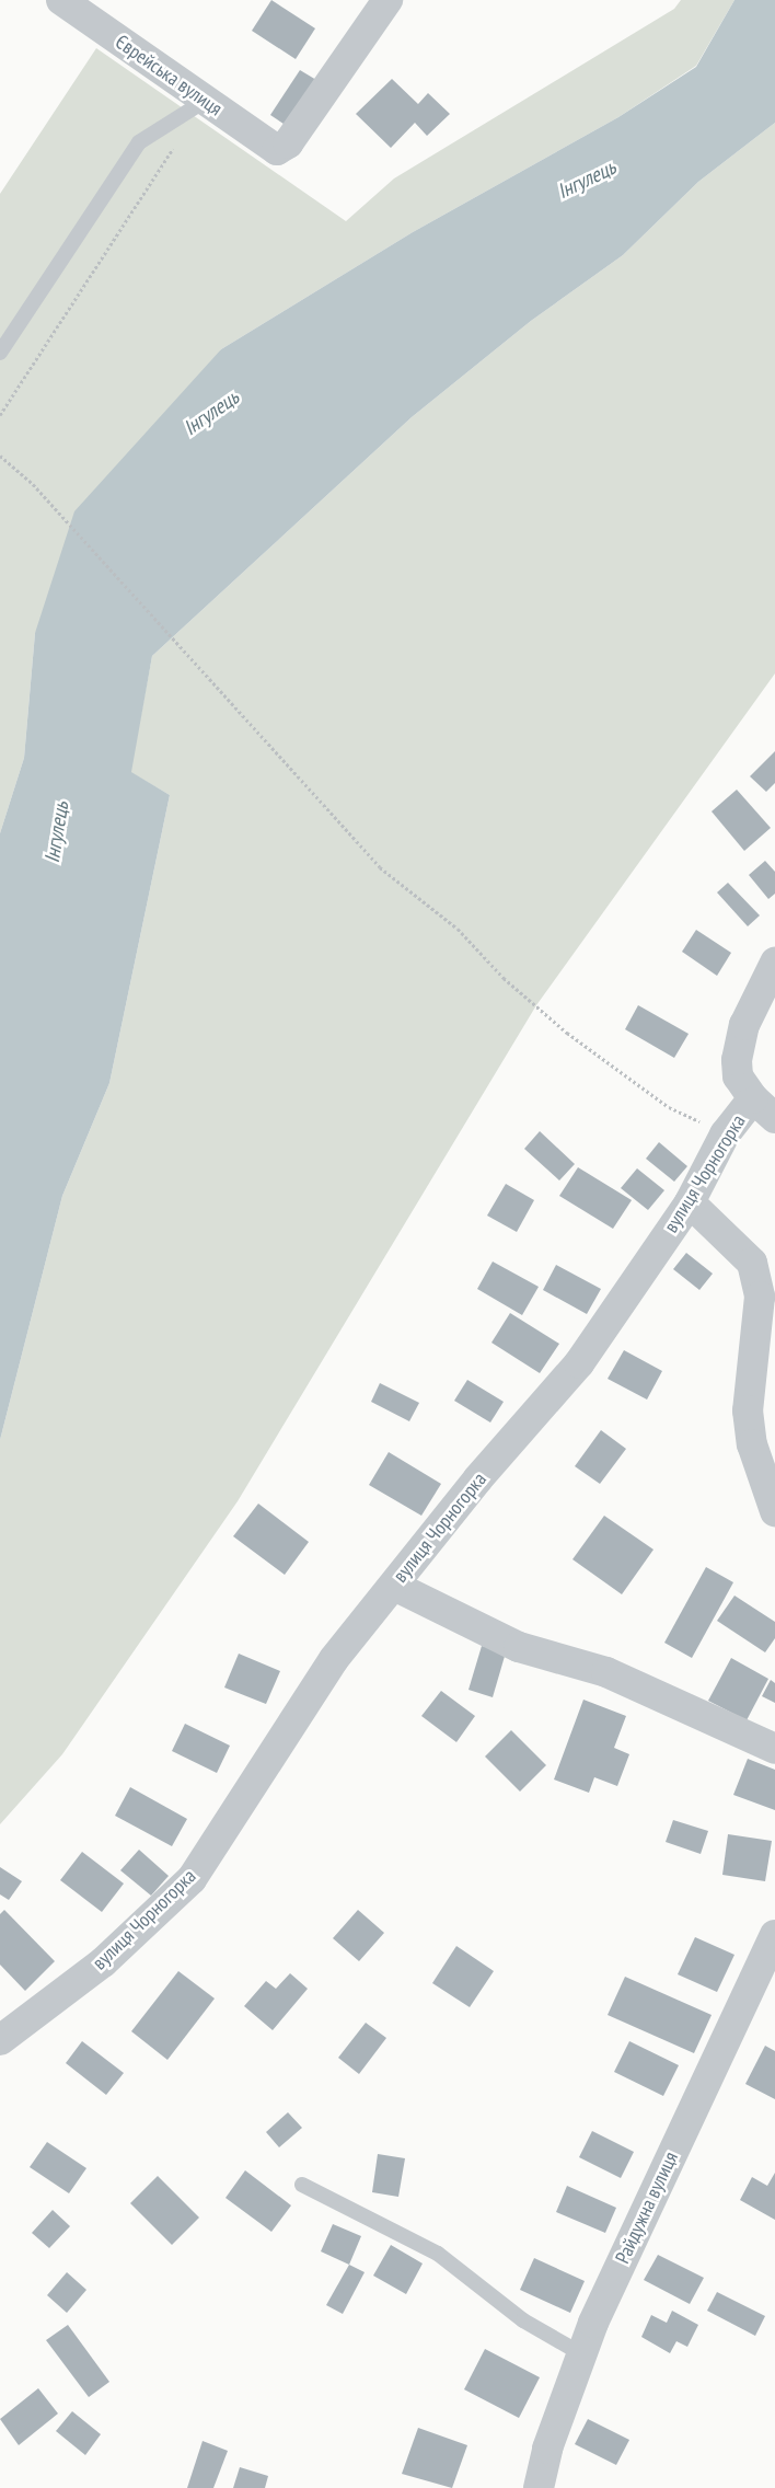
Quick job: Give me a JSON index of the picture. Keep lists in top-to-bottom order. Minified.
{"streets":{"street":["Єврейська вулиця","вулиця Чорногорка","Райдужна вулиця"]},"water":["Інгулець"]}
